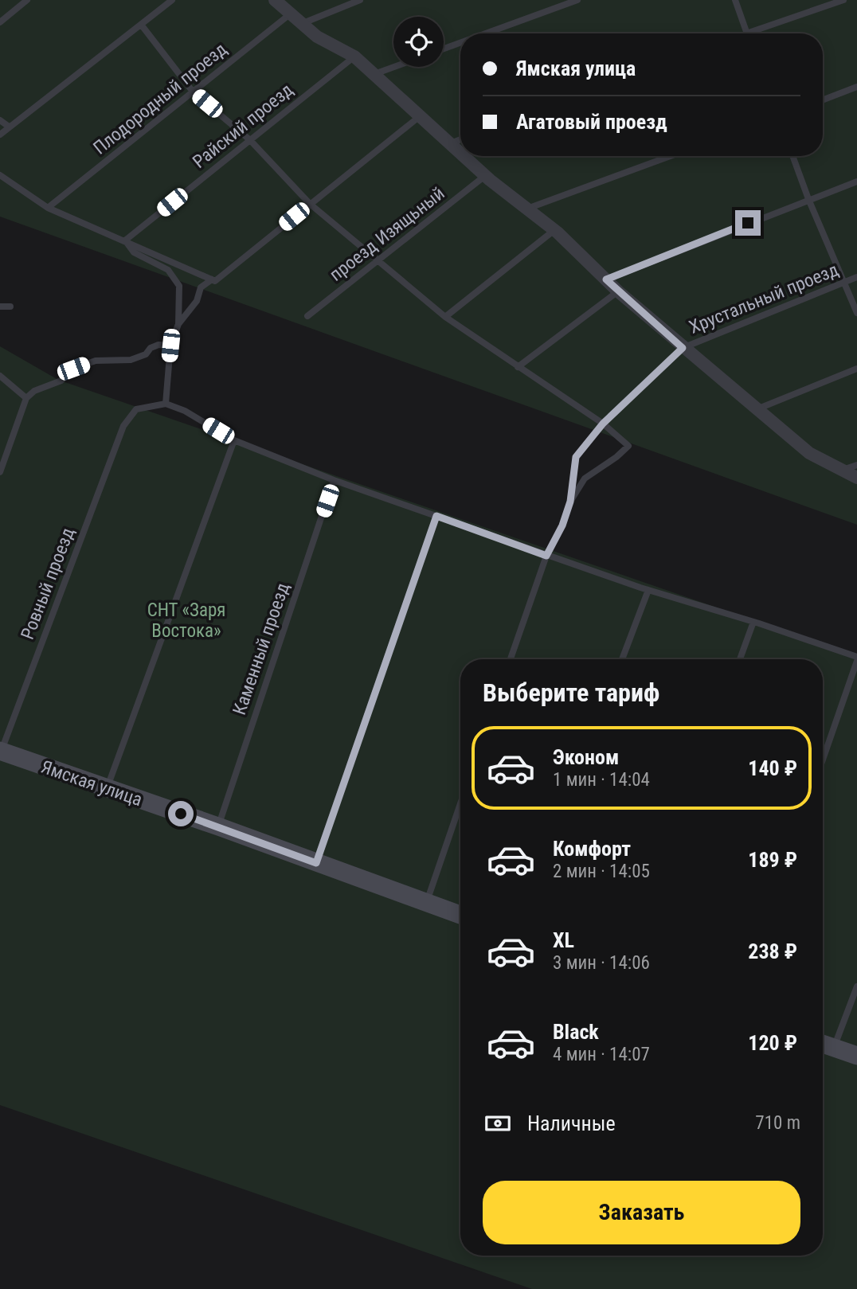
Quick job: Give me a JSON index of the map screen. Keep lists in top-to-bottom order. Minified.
{"streets":{"street":["Ямская улица"],"lane":["Плодородный проезд","Райский проезд","проезд Изящьный","Хрустальный проезд","Ровный проезд","Каменный проезд"]},"crossings":[["Ровный проезд","Ямская улица"],["Каменный проезд","Ямская улица"]],"parks":["СНТ «Заря Востока»"],"page":{"banner":["Ямская улица","Агатовый проезд"],"heading":"Выберите тариф","list":[{"name":"Эконом","note":"1 мин · 14:04","value":"140 ₽"},{"name":"Комфорт","note":"2 мин · 14:05","value":"189 ₽"},{"name":"XL","note":"3 мин · 14:06","value":"238 ₽"},{"name":"Black","note":"4 мин · 14:07","value":"120 ₽"}],"pay":["Наличные","710 m"],"buttons":"Заказать"}}
